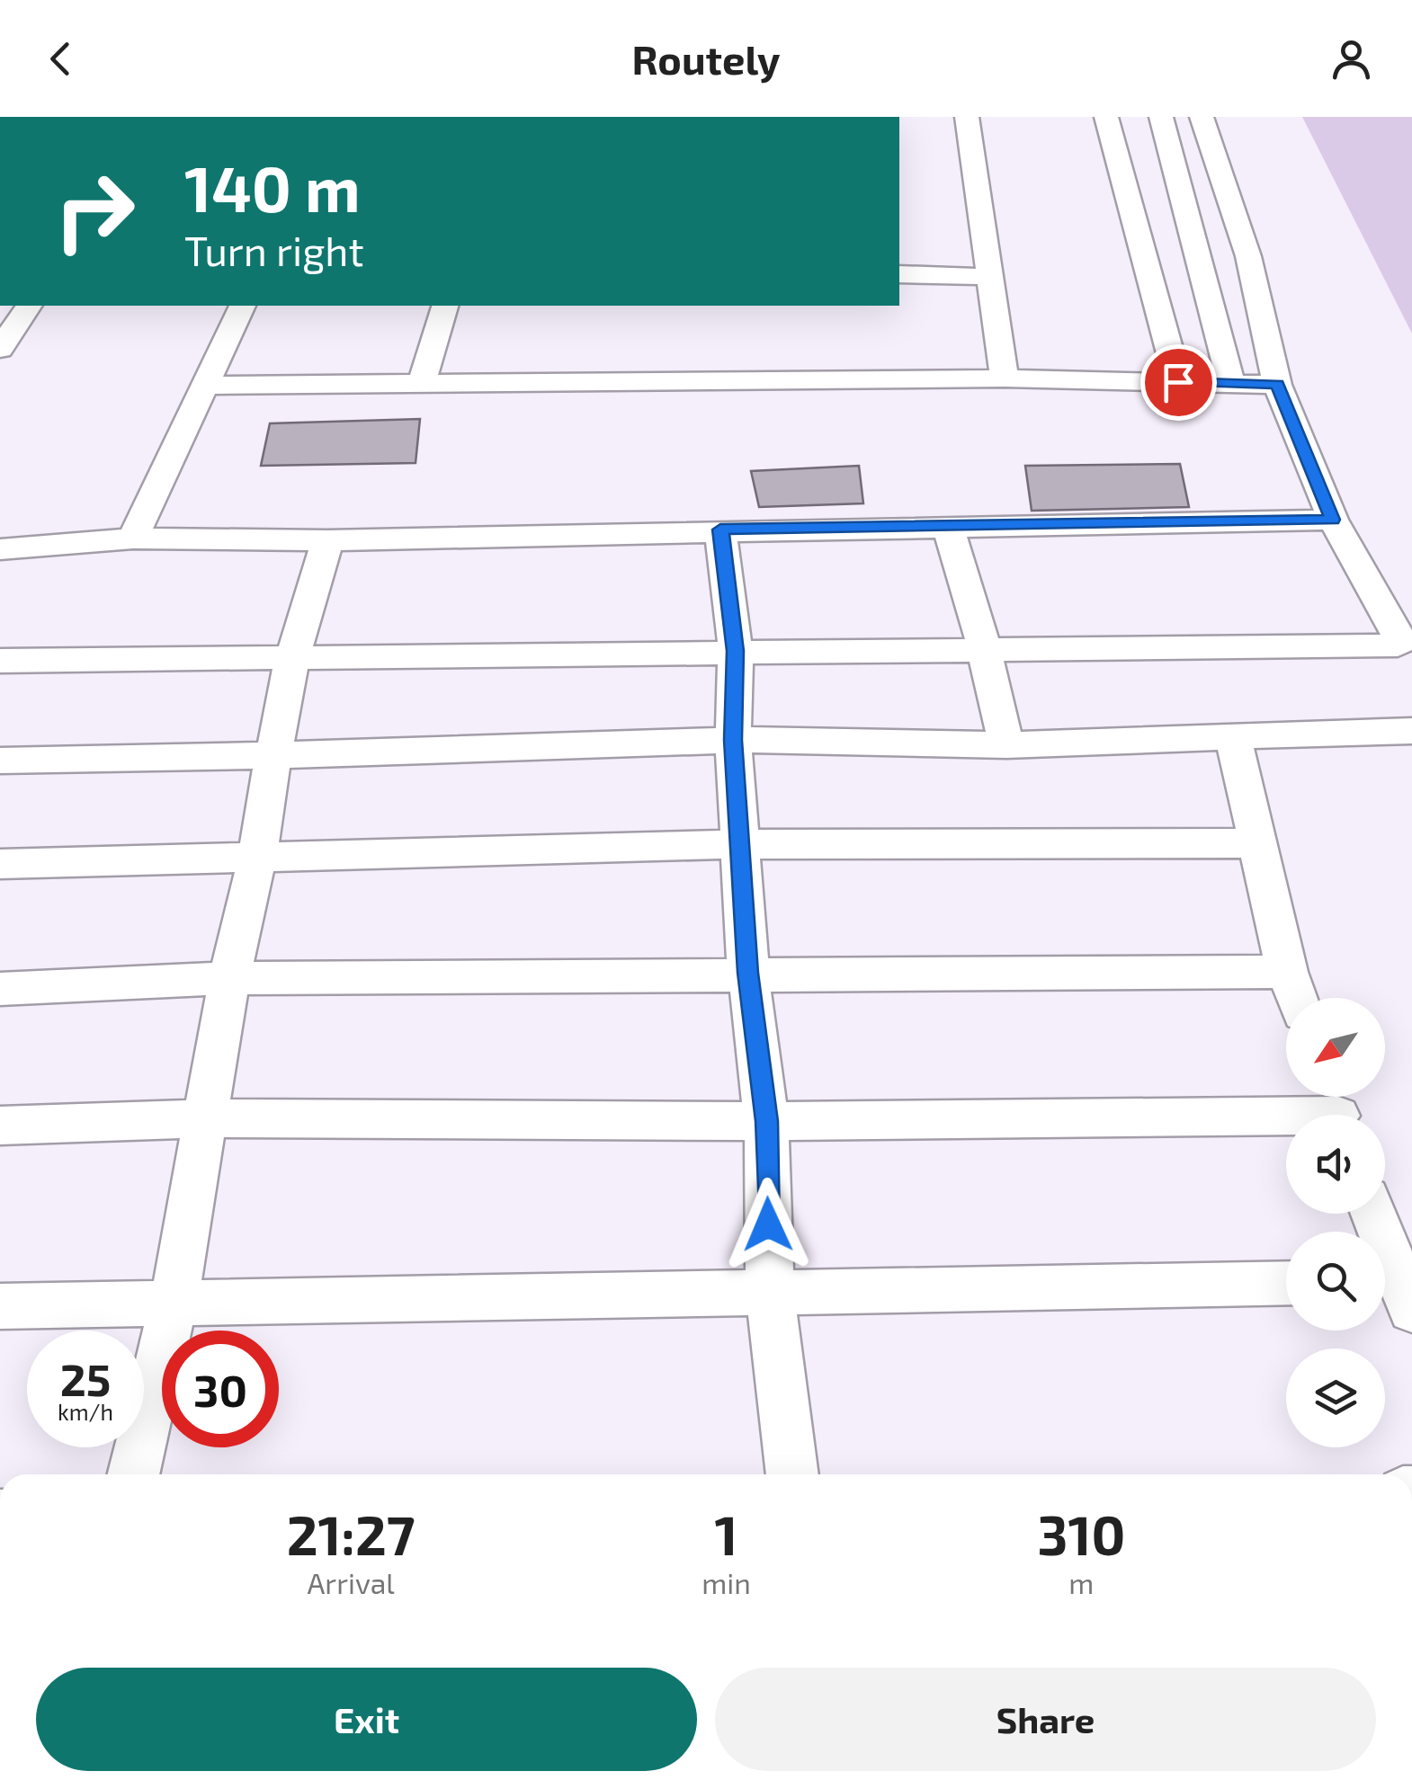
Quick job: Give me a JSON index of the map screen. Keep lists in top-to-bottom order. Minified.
{"north":"bottom left","page":{"header":"Routely","turn":["140 m","Turn right"],"speed":"25 km/h","limit":"30","eta":["21:27","Arrival","1","min","310","m"],"buttons":["Exit","Share"]}}
